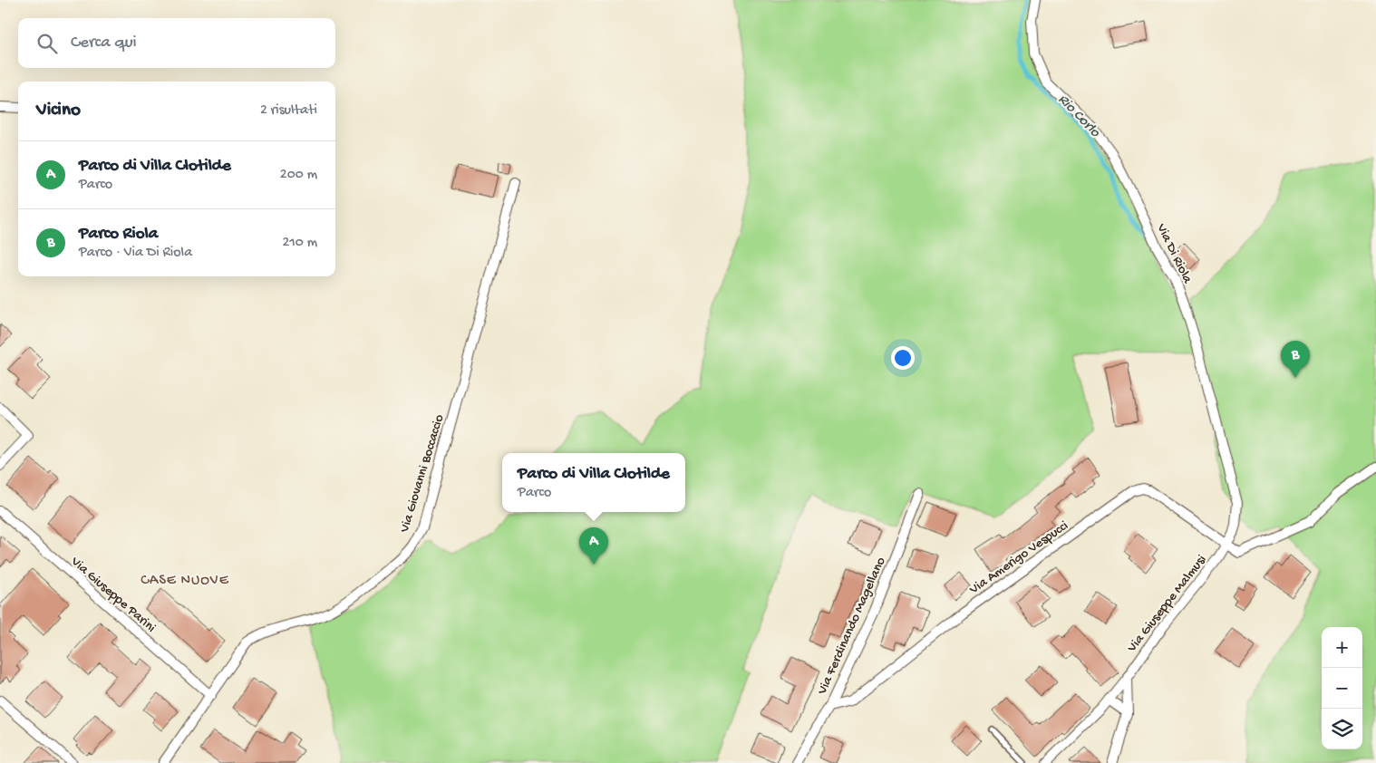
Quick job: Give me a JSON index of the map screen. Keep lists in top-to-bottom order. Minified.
{"streets":{"street":["Via Di Riola","Via Giovanni Boccaccio","Via Amerigo Vespucci","Via Giuseppe Parini","Via Giuseppe Malmusi","Via Ferdinando Magellano"]},"crossings":[["Via Di Riola","Via Amerigo Vespucci"],["Via Di Riola","Via Giuseppe Malmusi"],["Via Giovanni Boccaccio","Via Giuseppe Parini"],["Via Amerigo Vespucci","Via Giuseppe Malmusi"],["Via Amerigo Vespucci","Via Ferdinando Magellano"]],"districts":["CASE NUOVE"],"water":["Rio Corlo"],"page":{"search":"Cerca qui","heading":["Vicino","2 risultati"],"list":[{"mark":"A","name":"Parco di Villa Clotilde","note":"Parco","value":"200 m"},{"mark":"B","name":"Parco Riola","note":"Parco · Via Di Riola","value":"210 m"}],"pins":["B","A"],"popup":["Parco di Villa Clotilde","Parco"],"map_buttons":["+","−"]}}
